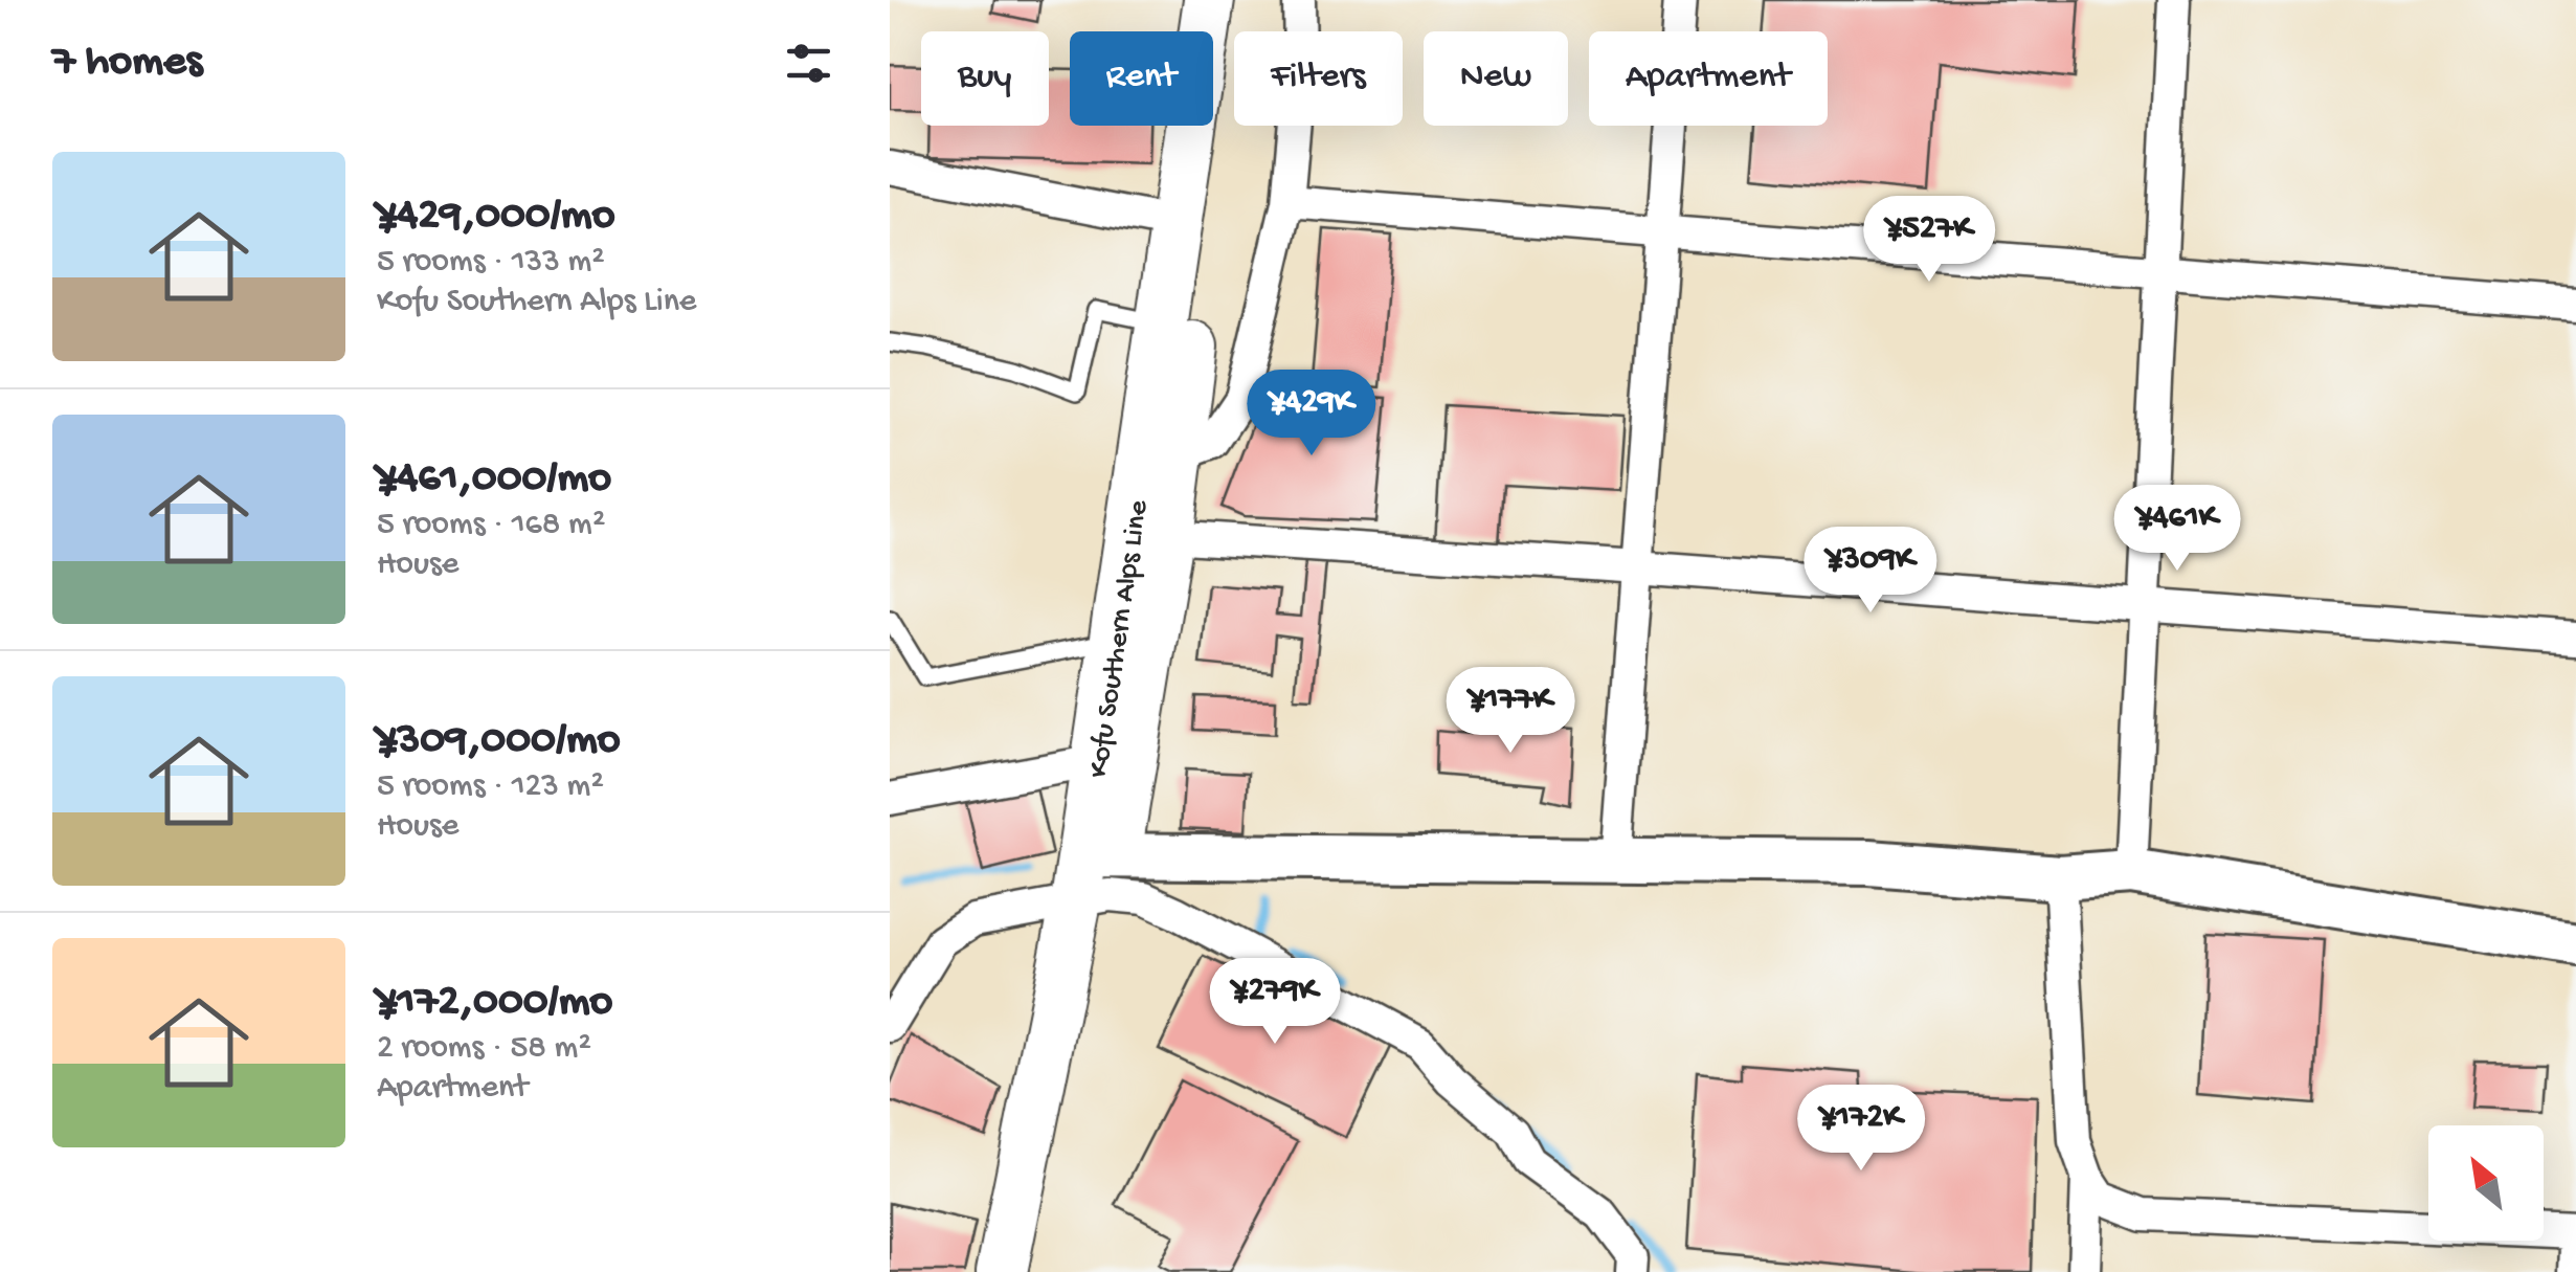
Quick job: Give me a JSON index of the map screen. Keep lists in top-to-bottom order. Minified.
{"streets":{"main road":["Kofu Southern Alps Line"]},"north":"top left","page":{"heading":"7 homes","chip":["Buy","Rent","Filters","New","Apartment"],"list":[{"name":"¥429,000/mo","note":"5 rooms · 133 m² · Kofu Southern Alps Line"},{"name":"¥461,000/mo","note":"5 rooms · 168 m² · House"},{"name":"¥309,000/mo","note":"5 rooms · 123 m² · House"},{"name":"¥172,000/mo","note":"2 rooms · 58 m² · Apartment"}],"price":["¥527K","¥429K","¥461K","¥309K","¥177K","¥279K","¥172K"]}}
